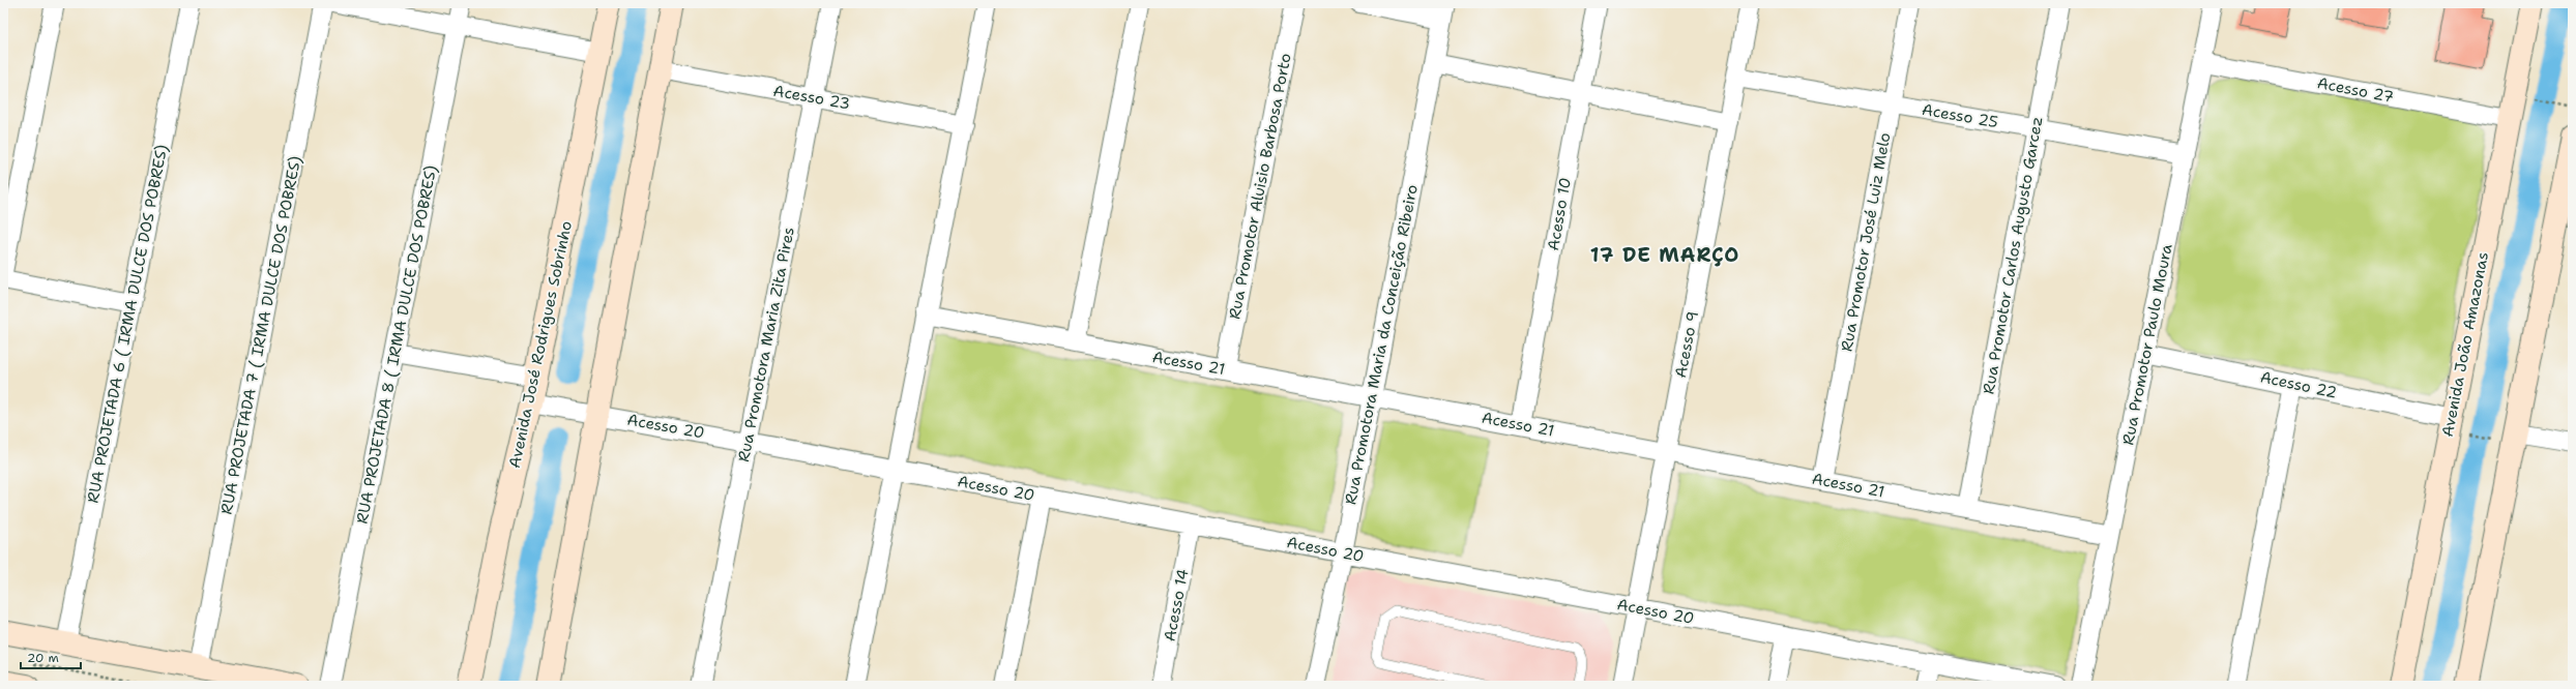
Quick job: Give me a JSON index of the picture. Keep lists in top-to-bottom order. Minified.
{"streets":{"street":["Acesso 27","Acesso 23","Acesso 25","Rua Promotor Aluisio Barbosa Porto","Acesso 10","Rua Promotor José Luiz Melo","Rua Promotor Carlos Augusto Garcez","RUA PROJETADA 6 ( IRMA DULCE DOS POBRES)","RUA PROJETADA 7 ( IRMA DULCE DOS POBRES)","RUA PROJETADA 8 ( IRMA DULCE DOS POBRES)","Avenida José Rodrigues Sobrinho","Rua Promotora Maria Zita Pires","Rua Promotora Maria da Conceição Ribeiro","Acesso 9","Rua Promotor Paulo Moura","Avenida João Amazonas","Acesso 21","Acesso 22","Acesso 20","Acesso 14"]},"crossings":[["Acesso 27","Rua Promotor Paulo Moura"],["Acesso 27","Avenida João Amazonas"],["Acesso 23","Rua Promotora Maria Zita Pires"],["Acesso 25","Rua Promotor José Luiz Melo"],["Acesso 25","Rua Promotor Carlos Augusto Garcez"],["Acesso 25","Acesso 9"],["Acesso 25","Rua Promotor Paulo Moura"],["Rua Promotor Aluisio Barbosa Porto","Acesso 21"],["Acesso 10","Acesso 21"],["Rua Promotor José Luiz Melo","Acesso 21"],["Rua Promotor Carlos Augusto Garcez","Acesso 21"],["Avenida José Rodrigues Sobrinho","Acesso 20"],["Rua Promotora Maria Zita Pires","Acesso 20"],["Rua Promotora Maria da Conceição Ribeiro","Acesso 21"],["Rua Promotora Maria da Conceição Ribeiro","Acesso 20"],["Acesso 9","Acesso 21"],["Acesso 9","Acesso 20"],["Rua Promotor Paulo Moura","Acesso 21"],["Rua Promotor Paulo Moura","Acesso 22"],["Avenida João Amazonas","Acesso 22"],["Acesso 20","Acesso 14"]],"districts":["17 DE MARÇO"],"scale_bar":"20 m"}
